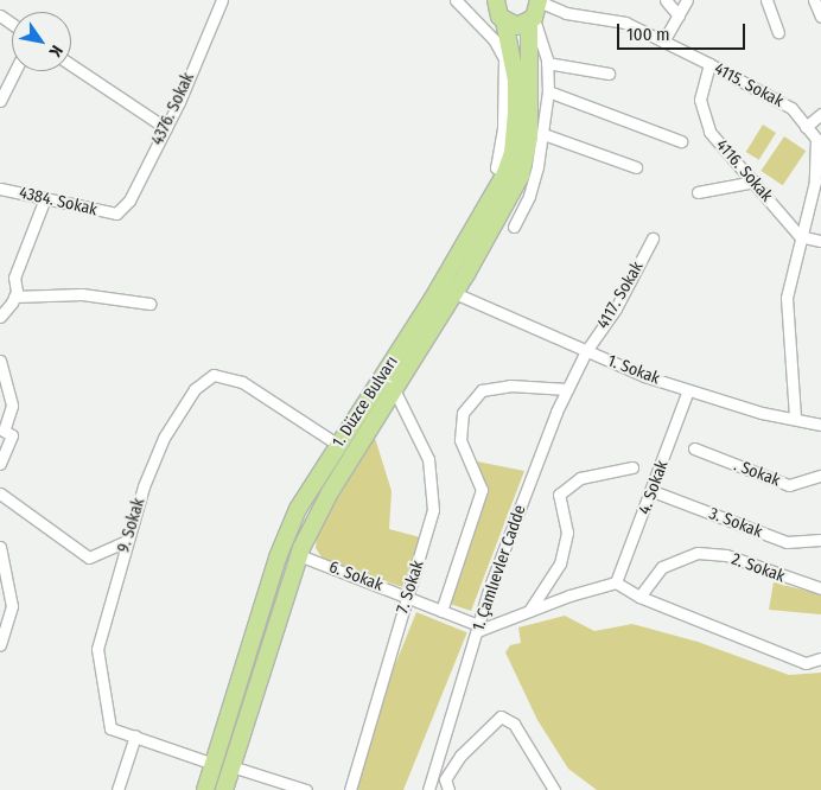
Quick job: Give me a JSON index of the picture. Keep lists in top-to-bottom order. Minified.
{"streets":{"main road":["1. Düzce Bulvarı"],"street":["4115. Sokak","4376. Sokak","4116. Sokak","4384. Sokak","4117. Sokak","1. Sokak",". Sokak","4. Sokak","3. Sokak","9. Sokak","1. Çamlıevler Cadde","2. Sokak","6. Sokak","7. Sokak"]},"crossings":[["4115. Sokak","4116. Sokak"],["4115. Sokak","1. Sokak"],["4115. Sokak","1. Düzce Bulvarı"],["4376. Sokak","4384. Sokak"],["4117. Sokak","1. Sokak"],["4117. Sokak","1. Çamlıevler Cadde"],["1. Sokak","1. Düzce Bulvarı"],["1. Sokak","4. Sokak"],["1. Sokak","1. Çamlıevler Cadde"],["1. Düzce Bulvarı","9. Sokak"],["1. Düzce Bulvarı","6. Sokak"],["1. Düzce Bulvarı","7. Sokak"],["4. Sokak","3. Sokak"],["1. Çamlıevler Cadde","6. Sokak"],["6. Sokak","7. Sokak"]],"scale_bar":"100 m","north":"bottom right"}
